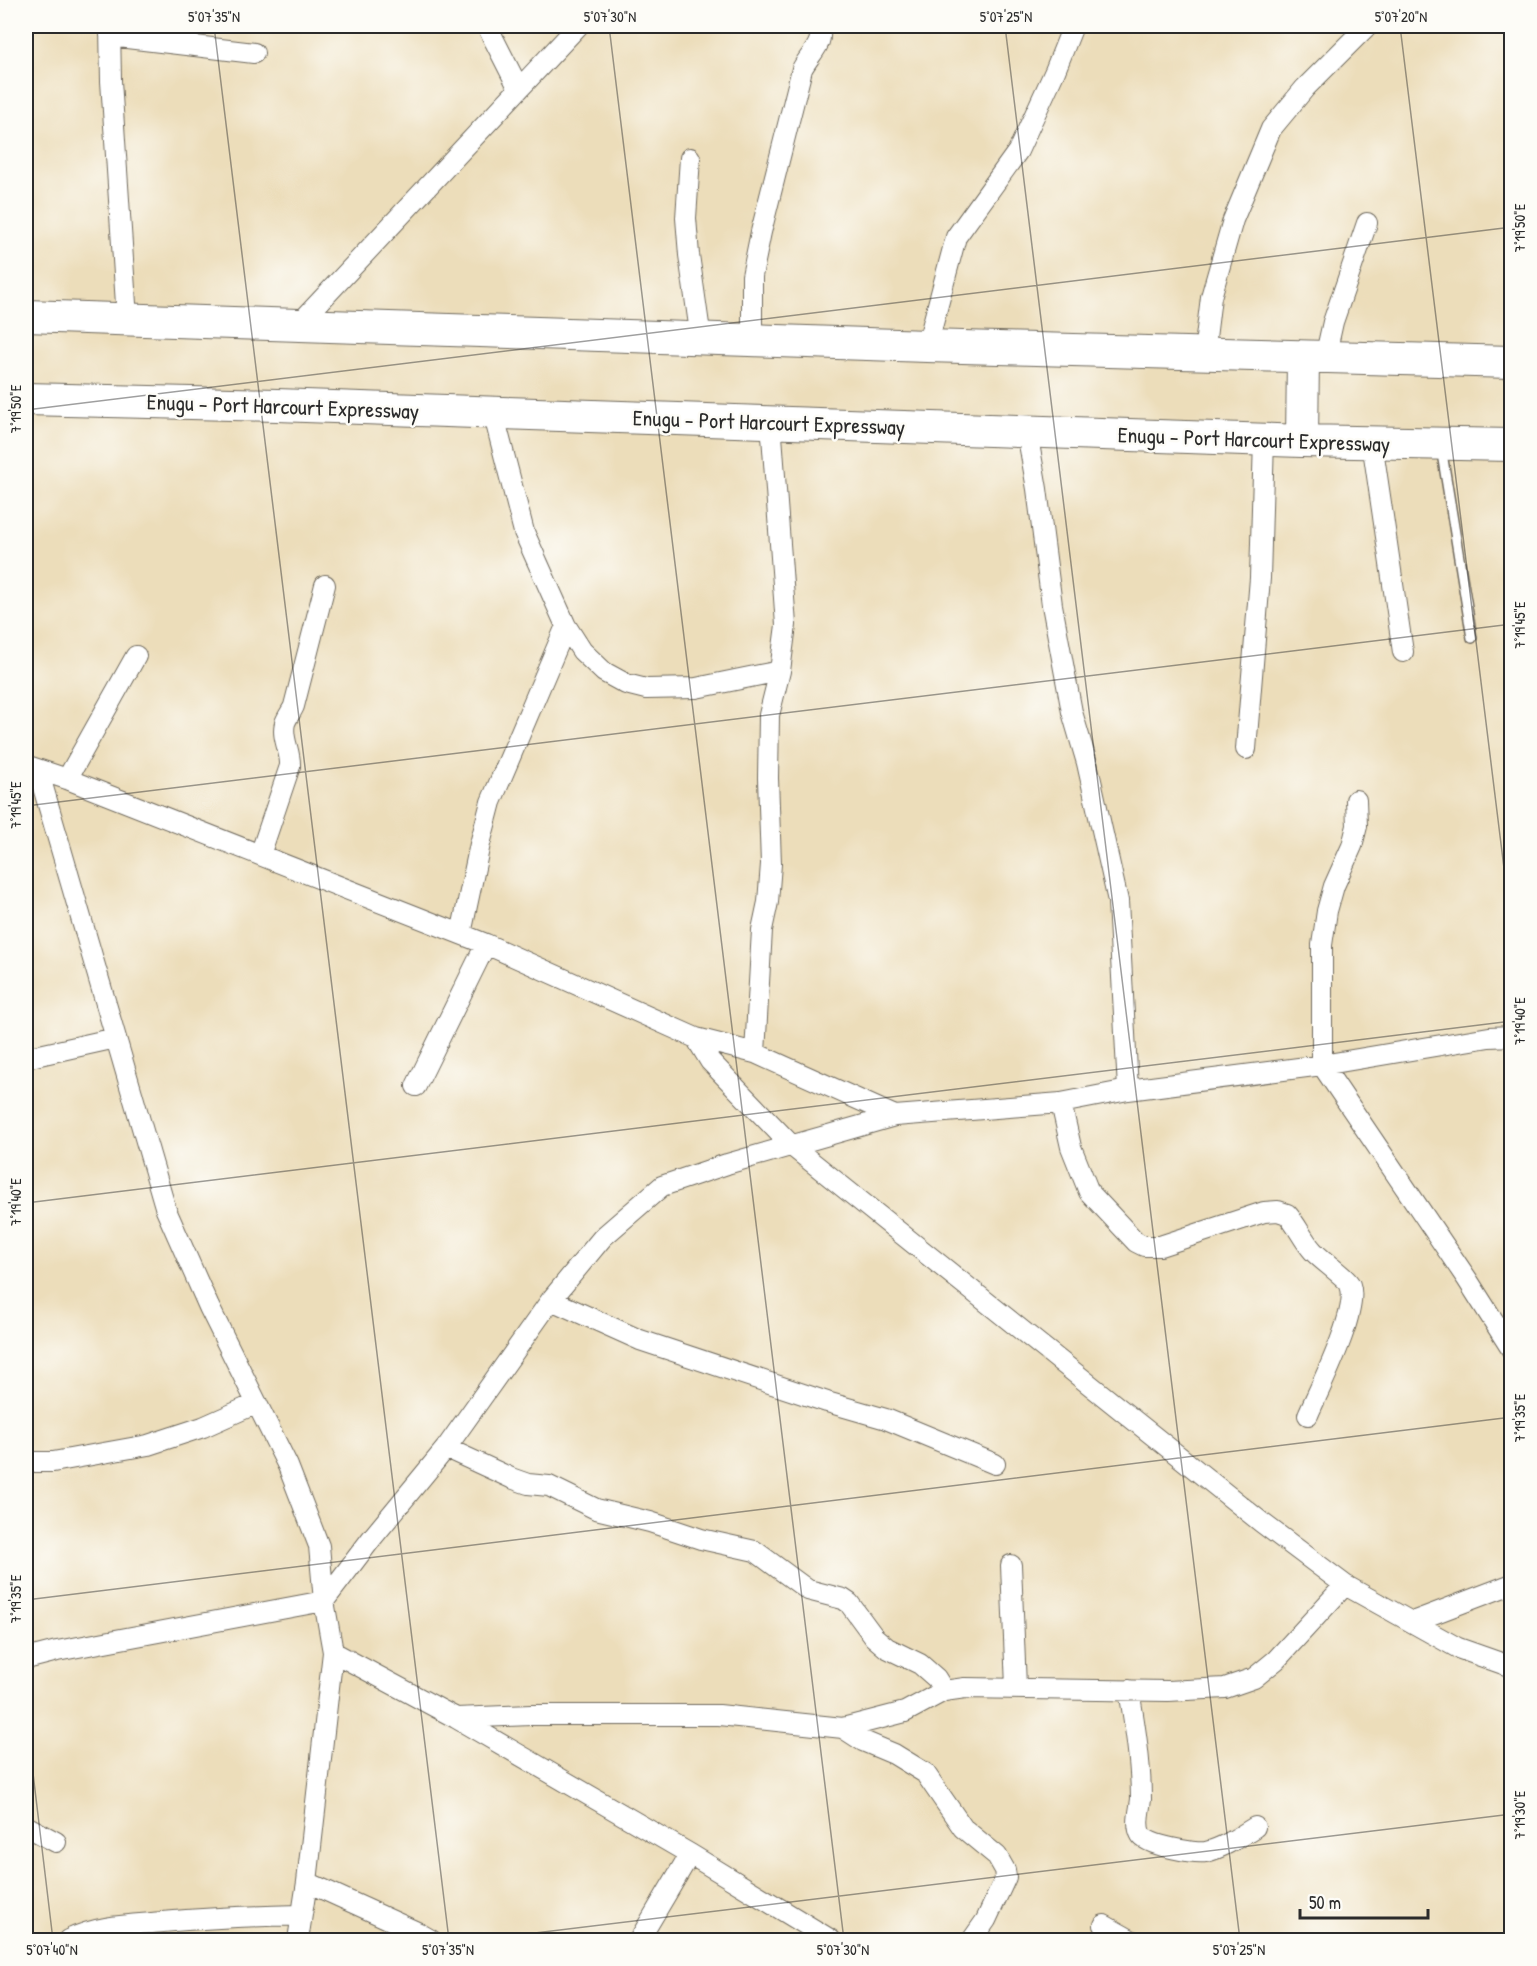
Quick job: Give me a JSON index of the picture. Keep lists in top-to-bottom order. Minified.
{"streets":{"highway":["Enugu - Port Harcourt Expressway"]},"scale_bar":"50 m","coordinates":["5°07'35\"N","5°07'30\"N","5°07'25\"N","5°07'20\"N","7°19'50\"E","7°19'45\"E","7°19'40\"E","7°19'35\"E","7°19'30\"E","5°07'40\"N"]}
